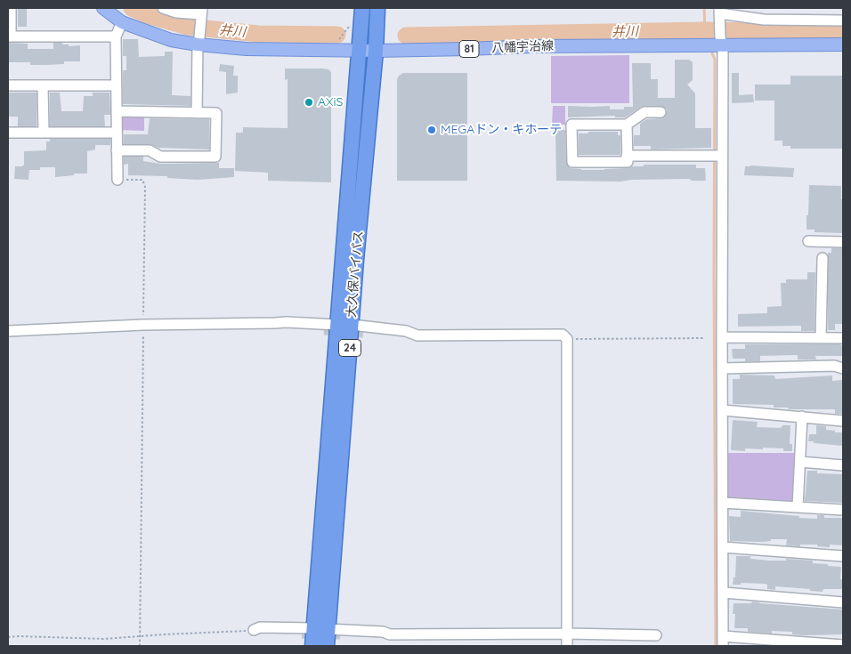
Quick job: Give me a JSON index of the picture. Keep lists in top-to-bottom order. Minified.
{"streets":{"highway":["大久保バイパス","24"],"main road":["八幡宇治線","81"]},"crossings":[["八幡宇治線","大久保バイパス"]],"water":["井川"],"places":["AXiS","MEGAドン・キホーテ"]}
